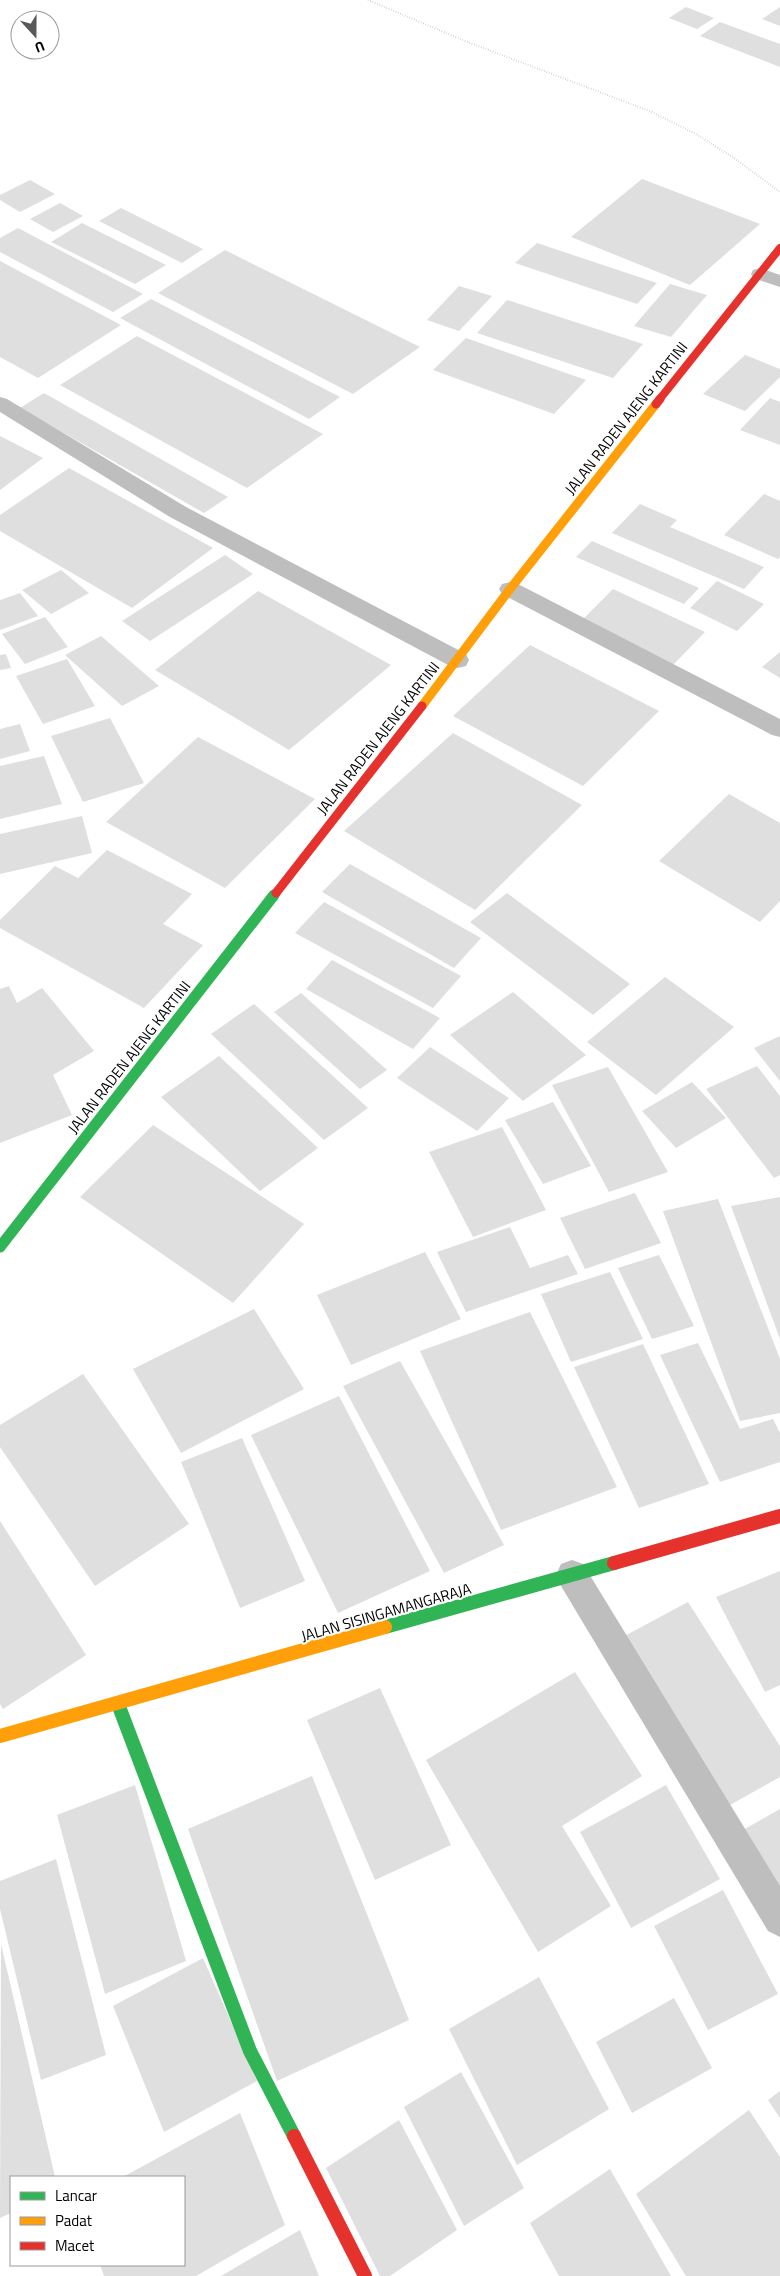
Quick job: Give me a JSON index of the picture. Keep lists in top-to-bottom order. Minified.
{"streets":{"street":["JALAN RADEN AJENG KARTINI","JALAN SISINGAMANGARAJA"]},"legend":["Lancar","Padat","Macet"],"north":"bottom"}
